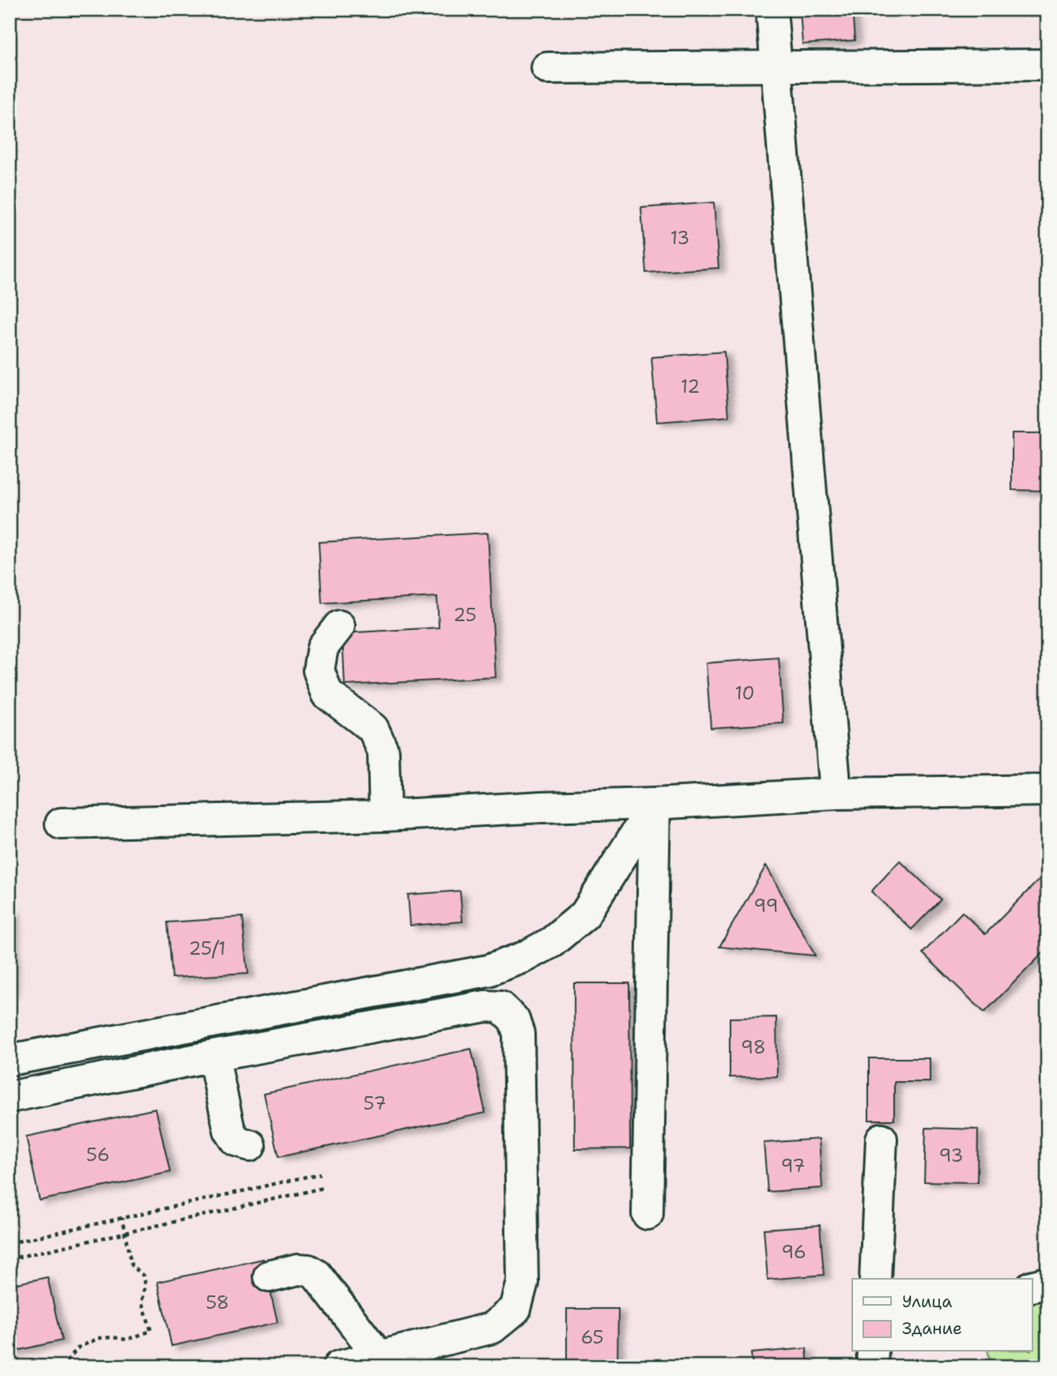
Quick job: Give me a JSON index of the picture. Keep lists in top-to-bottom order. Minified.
{"house_numbers":["13","12","25","10","99","25/1","98","57","56","93","97","96","58","65"],"legend":["Улица","Здание"]}
